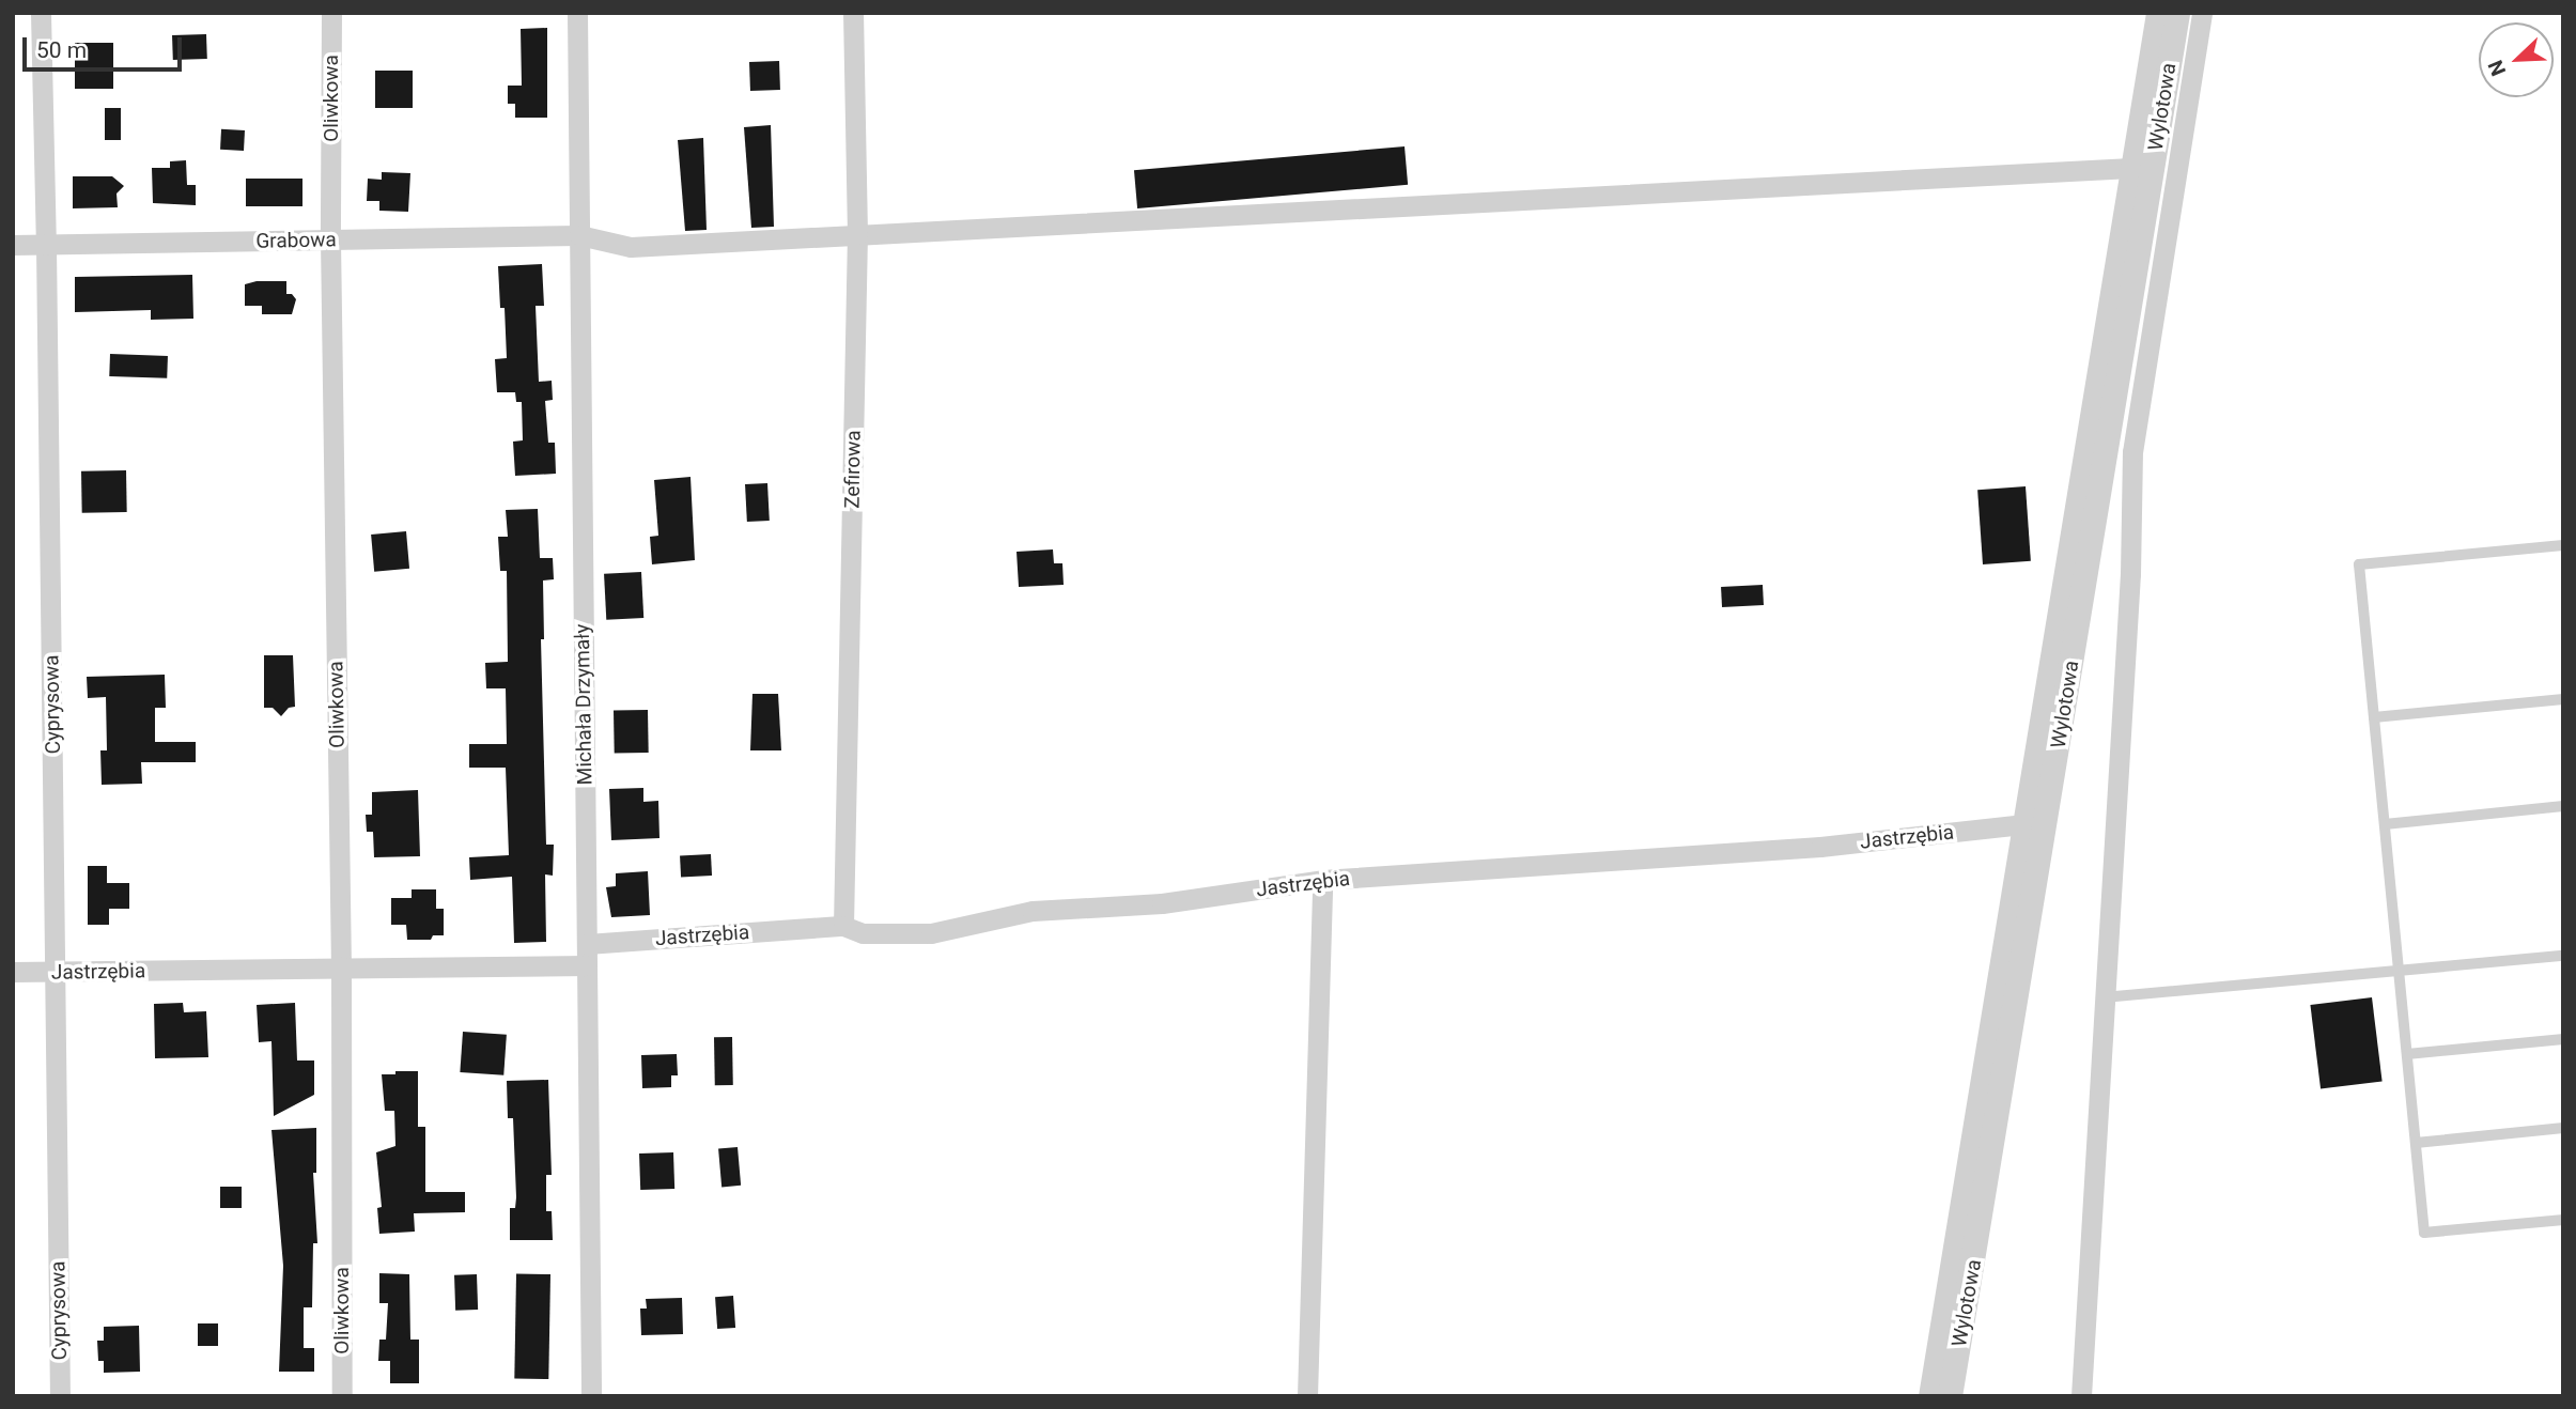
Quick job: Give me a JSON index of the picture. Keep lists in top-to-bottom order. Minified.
{"streets":{"street":["Oliwkowa","Wylotowa","Grabowa","Zefirowa","Cyprysowa","Michała Drzymały","Jastrzębia"]},"crossings":[["Oliwkowa","Grabowa"],["Oliwkowa","Jastrzębia"],["Wylotowa","Grabowa"],["Wylotowa","Jastrzębia"],["Grabowa","Zefirowa"],["Grabowa","Cyprysowa"],["Grabowa","Michała Drzymały"],["Zefirowa","Jastrzębia"],["Cyprysowa","Jastrzębia"],["Michała Drzymały","Jastrzębia"]],"scale_bar":"50 m","north":"bottom left"}
